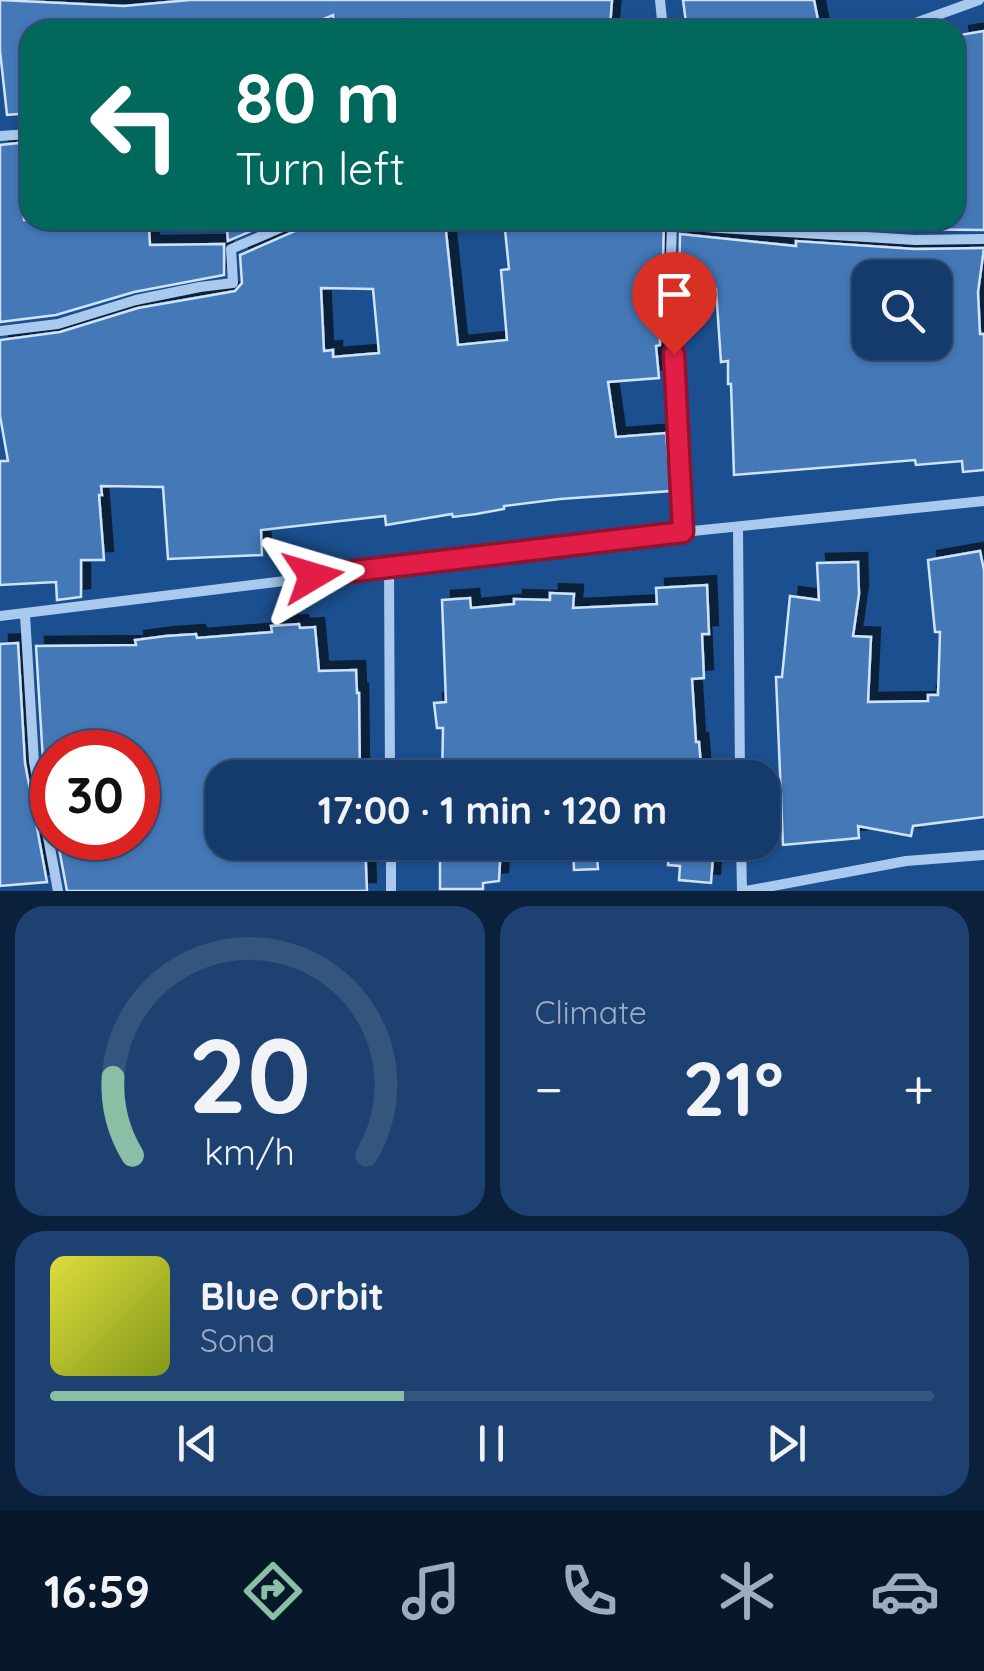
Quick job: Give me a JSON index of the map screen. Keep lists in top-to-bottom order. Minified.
{"page":{"turn":["80 m","Turn left"],"limit":"30","trip":"17:00 · 1 min · 120 m","tile":"Climate","heat":["−","21°","+"],"song":["Blue Orbit","Sona"],"tabs":"16:59","gauge":["20","km/h"]}}
